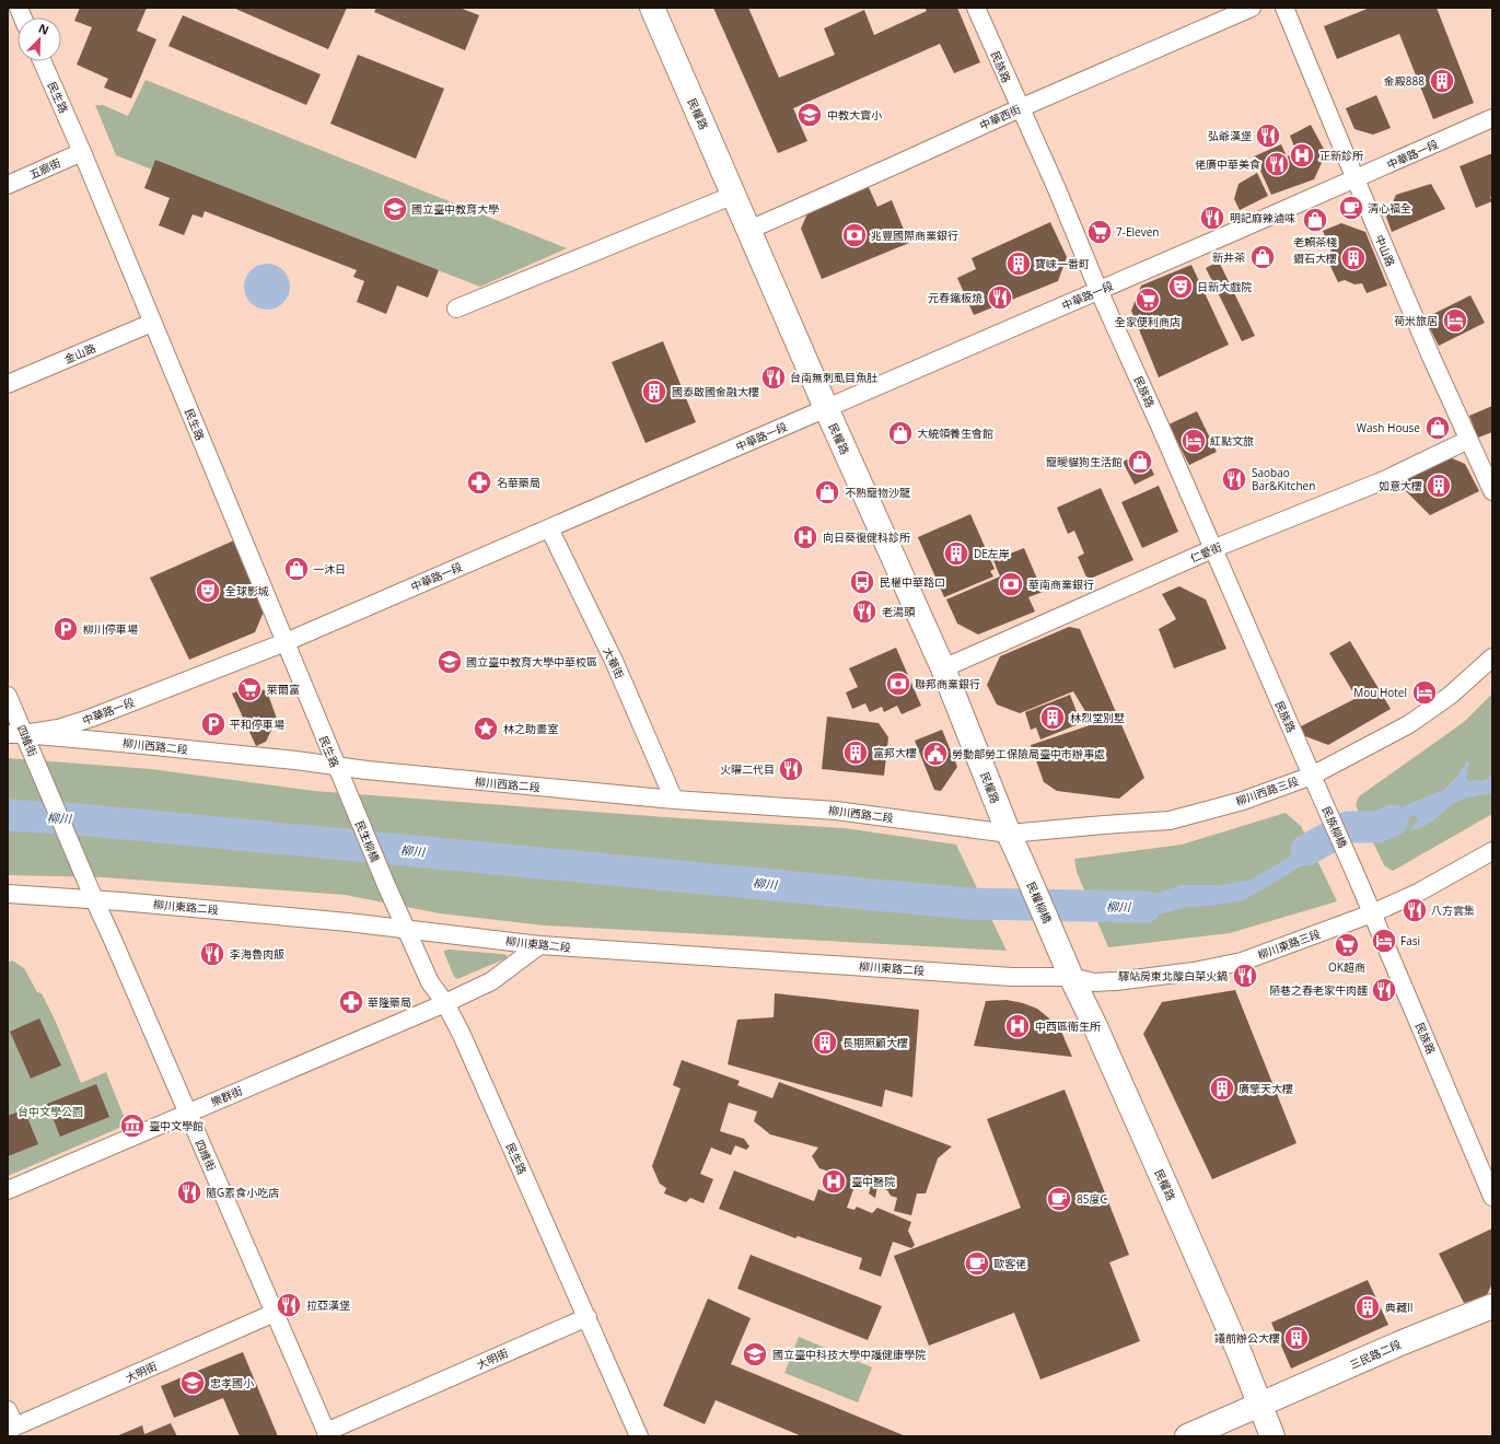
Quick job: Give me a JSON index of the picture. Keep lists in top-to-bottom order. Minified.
{"streets":{"main road":["民權路","民權柳橋","三民路二段"],"street":["民族路","民生路","中華西街","中華路一段","五廊街","中山路","金山路","仁愛街","大華街","四維街","柳川西路二段","柳川西路三段","民族柳橋","民生柳橋","柳川東路二段","柳川東路三段","樂群街","大明街"]},"crossings":[["民族路","中華西街"],["民族路","中華路一段"],["民族路","仁愛街"],["民族路","柳川西路三段"],["民族路","民族柳橋"],["民族路","柳川東路三段"],["民生路","中華路一段"],["民生路","五廊街"],["民生路","金山路"],["民生路","柳川西路二段"],["民生路","民生柳橋"],["民生路","柳川東路二段"],["民生路","樂群街"],["民生路","大明街"],["民權路","中華西街"],["民權路","中華路一段"],["民權路","仁愛街"],["民權路","柳川西路二段"],["民權路","柳川西路三段"],["民權路","民權柳橋"],["民權路","柳川東路二段"],["民權路","柳川東路三段"],["民權路","三民路二段"],["中華路一段","中山路"],["中華路一段","大華街"],["中華路一段","四維街"],["中華路一段","柳川西路二段"],["中山路","仁愛街"],["大華街","柳川西路二段"],["四維街","柳川西路二段"],["四維街","柳川東路二段"],["四維街","樂群街"],["四維街","大明街"],["柳川西路二段","柳川西路三段"],["柳川西路三段","民族柳橋"],["柳川東路二段","柳川東路三段"],["柳川東路二段","樂群街"]],"water":["柳川"],"parks":["台中文學公園"],"places":{"building":["金殿888","鑽石大樓","寶崍一番町","國泰啟國金融大樓","如意大樓","DE左岸","林烈堂別墅","富邦大樓","長期照顧大樓","廣擎天大樓","典藏II","議前辦公大樓"],"school or university":["中教大實小","國立臺中教育大學","國立臺中教育大學中華校區","國立臺中科技大學中護健康學院","忠孝國小"],"restaurant":["弘爺漢堡","佬廣中華美食","明記麻辣滷味","元春鐵板燒","台南無刺虱目魚肚","Saobao Bar&Kitchen","老湯頭","火曜二代目","八方雲集","李海魯肉飯","驛站房東北酸白菜火鍋","陋巷之春老家牛肉麵","隨G素食小吃店","拉亞漢堡"],"hospital":["正新診所","向日葵復健科診所","中西區衛生所","臺中醫院"],"cafe":["清心福全","85度C","歐客佬"],"shop":["老賴茶棧","新井茶","Wash House","大統領養生會館","寵曖貓狗生活館","不熟寵物沙龍","一沐日"],"supermarket":["7-Eleven","全家便利商店","萊爾富","OK超商"],"bank":["兆豐國際商業銀行","華南商業銀行","聯邦商業銀行"],"theatre":["日新大戲院","全球影城"],"hotel":["荷米旅居","紅點文旅","Mou Hotel","Fasi"],"pharmacy":["名華藥局","華隆藥局"],"bus stop":["民權中華路口"],"parking":["柳川停車場","平和停車場"],"place":["林之助畫室"],"public building":["勞動部勞工保險局臺中市辦事處"],"museum":["臺中文學館"]},"north":"top right"}
